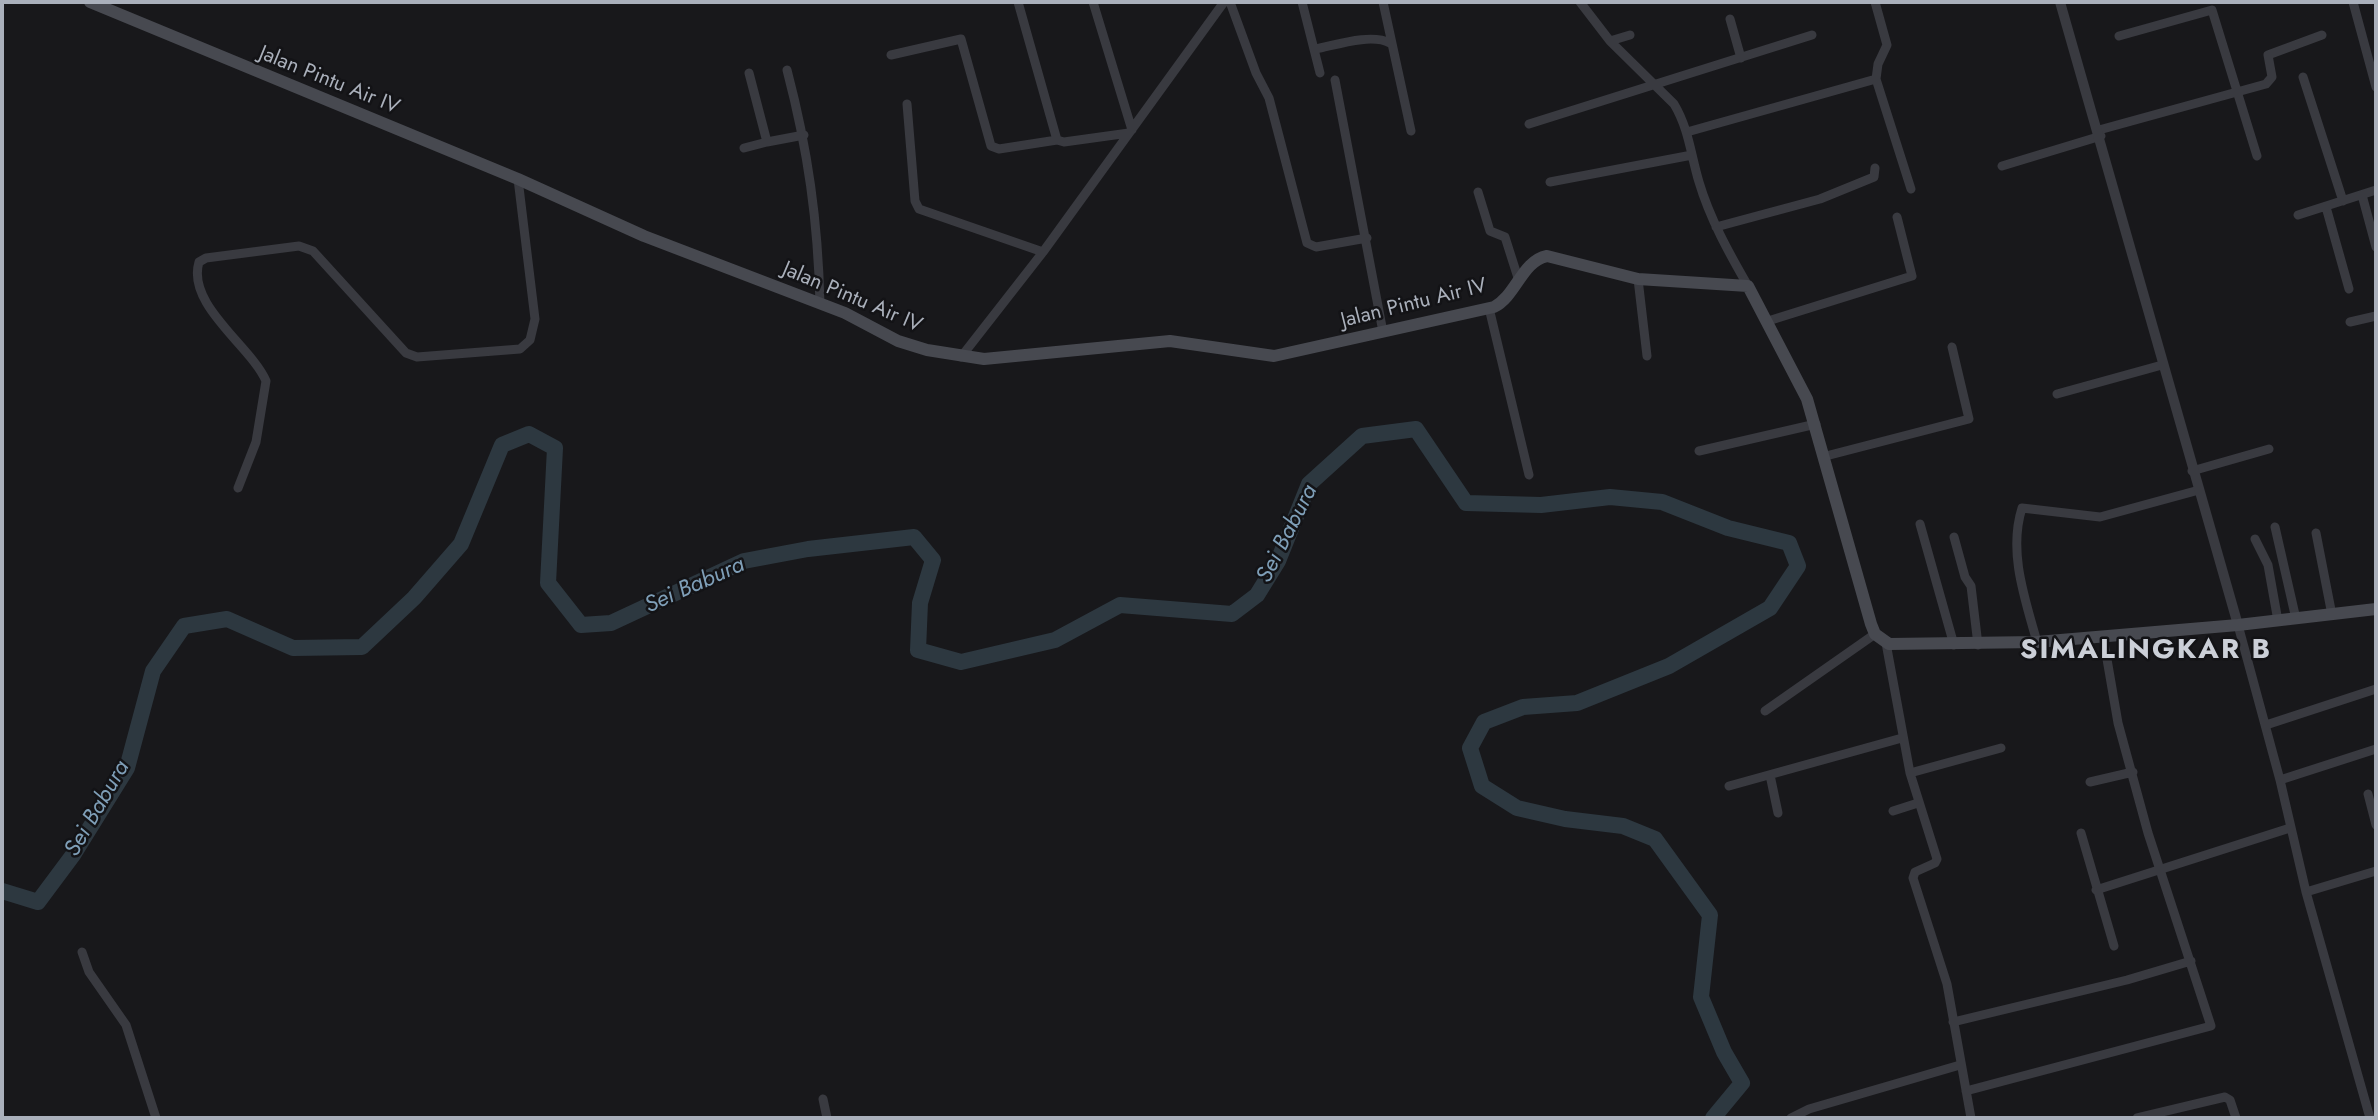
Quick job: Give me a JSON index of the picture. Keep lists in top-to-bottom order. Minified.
{"streets":{"main road":["Jalan Pintu Air IV"]},"districts":["SIMALINGKAR B"],"water":["Sei Babura"]}
